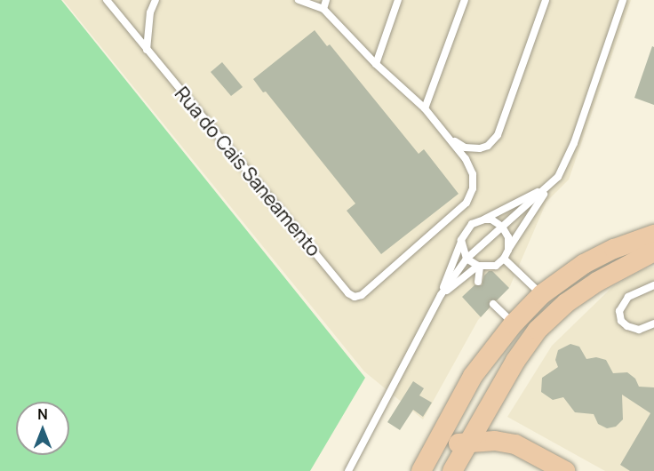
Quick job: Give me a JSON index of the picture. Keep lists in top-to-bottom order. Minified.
{"streets":{"lane":["Rua do Cais Saneamento"]},"north":"top"}
